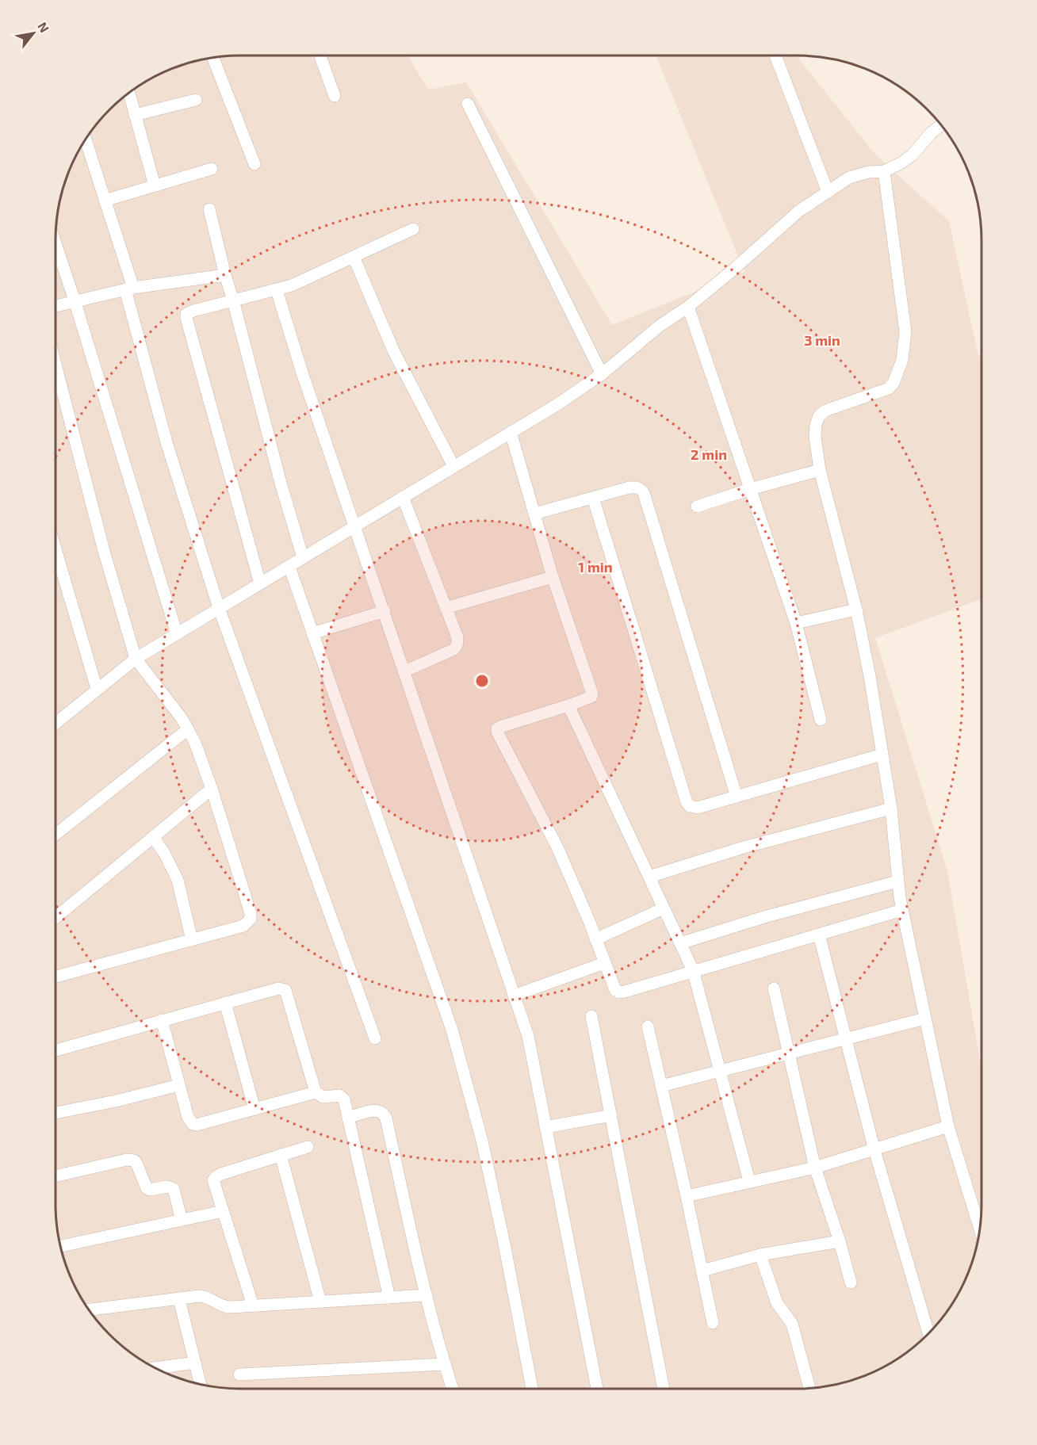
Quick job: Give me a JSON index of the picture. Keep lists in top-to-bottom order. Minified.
{"north":"top right","rings":["3 min","2 min","1 min"]}
